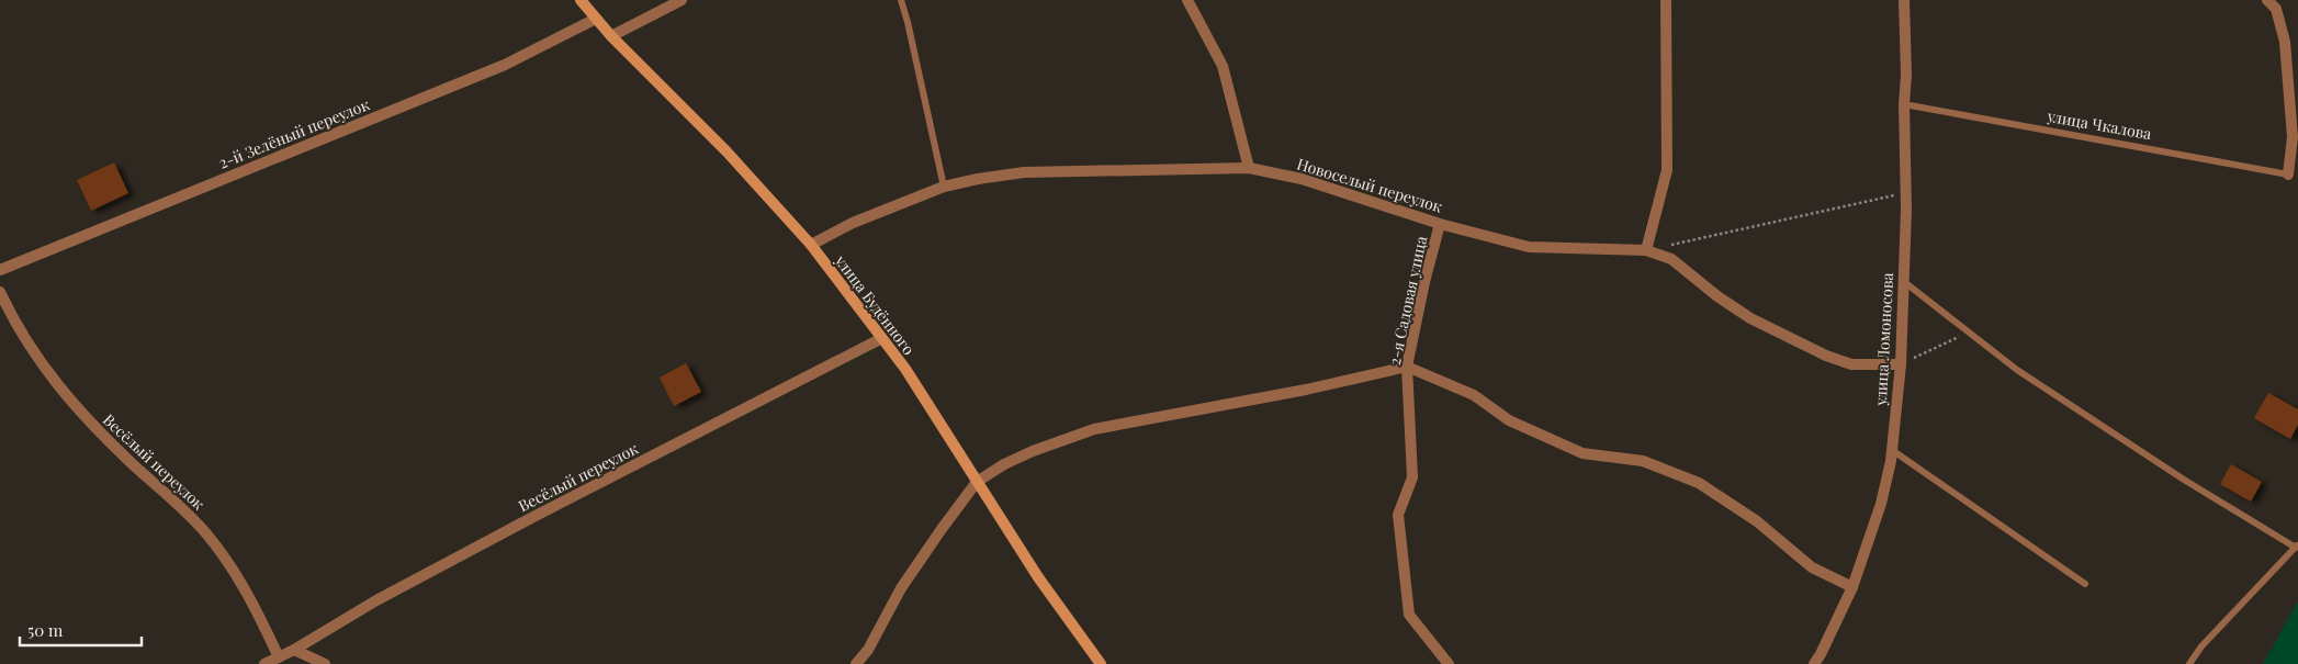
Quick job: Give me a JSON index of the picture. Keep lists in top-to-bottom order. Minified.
{"streets":{"main road":["улица Будённого"],"street":["2-й Зелёный переулок","Новоселый переулок","2-я Садовая улица","улица Ломоносова","Весёлый переулок"],"lane":["улица Чкалова"]},"crossings":[["улица Чкалова","улица Ломоносова"],["2-й Зелёный переулок","улица Будённого"],["Новоселый переулок","2-я Садовая улица"],["Новоселый переулок","улица Будённого"],["Новоселый переулок","улица Ломоносова"],["улица Будённого","Весёлый переулок"]],"scale_bar":"50 m"}
